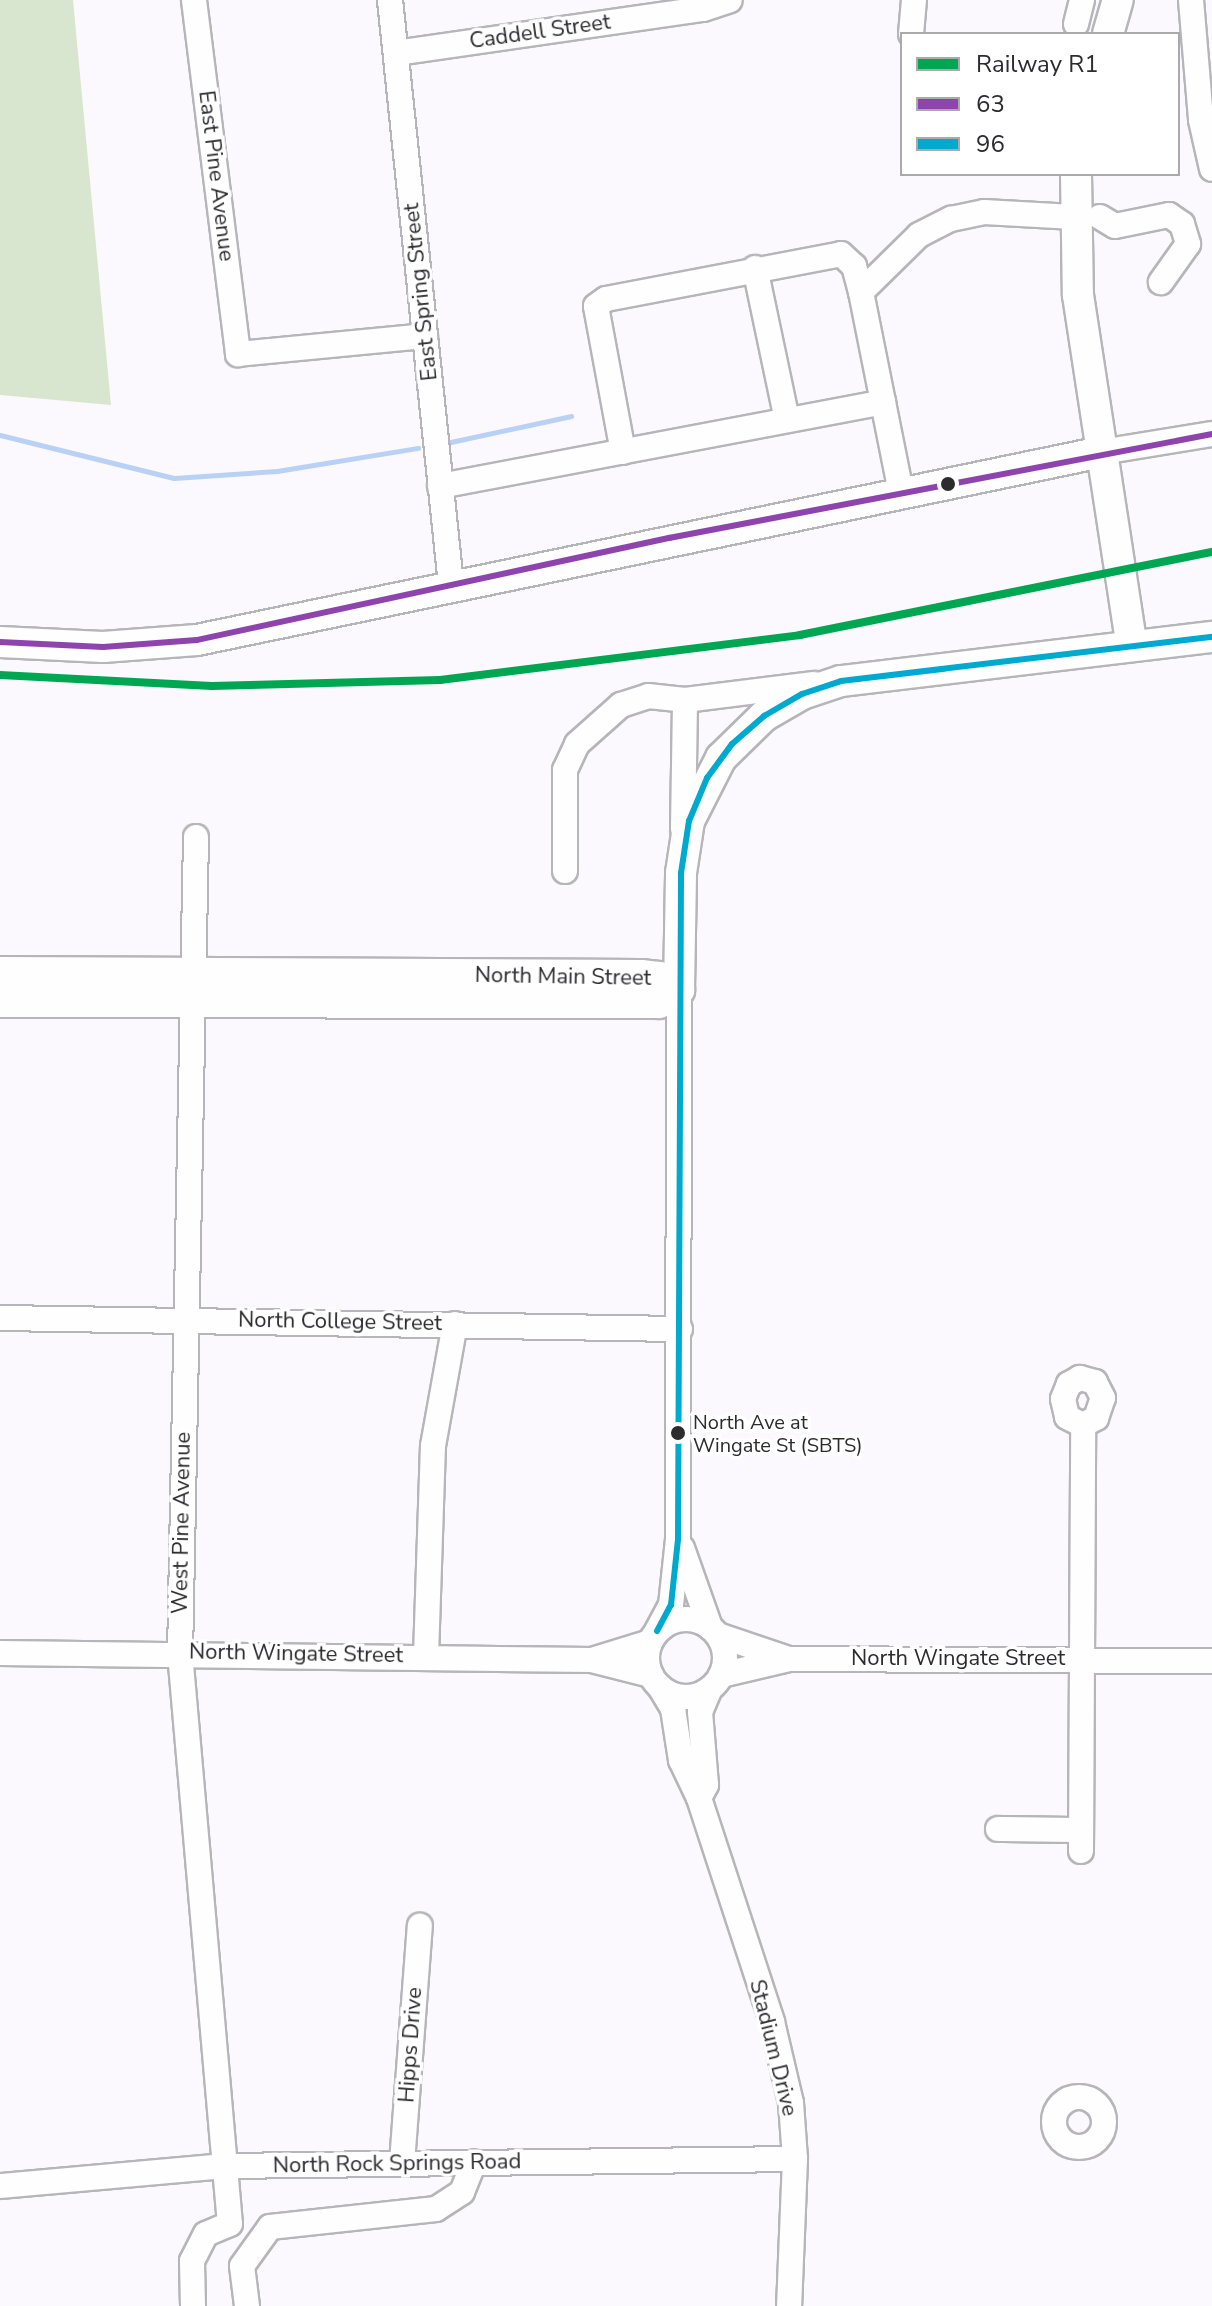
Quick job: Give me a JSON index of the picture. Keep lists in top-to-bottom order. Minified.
{"streets":{"main road":["North Main Street"],"street":["Caddell Street","East Pine Avenue","East Spring Street","North College Street","West Pine Avenue","North Wingate Street","Hipps Drive","Stadium Drive","North Rock Springs Road"]},"crossings":[["Caddell Street","East Spring Street"],["East Pine Avenue","East Spring Street"],["North Main Street","West Pine Avenue"],["North College Street","West Pine Avenue"],["West Pine Avenue","North Wingate Street"],["West Pine Avenue","North Rock Springs Road"],["North Wingate Street","Stadium Drive"],["Hipps Drive","North Rock Springs Road"],["Stadium Drive","North Rock Springs Road"]],"places":["North Ave at Wingate St (SBTS)"],"lines":["transit line 63","rail line R1","transit line 96"],"legend":["Railway R1","63","96"]}
